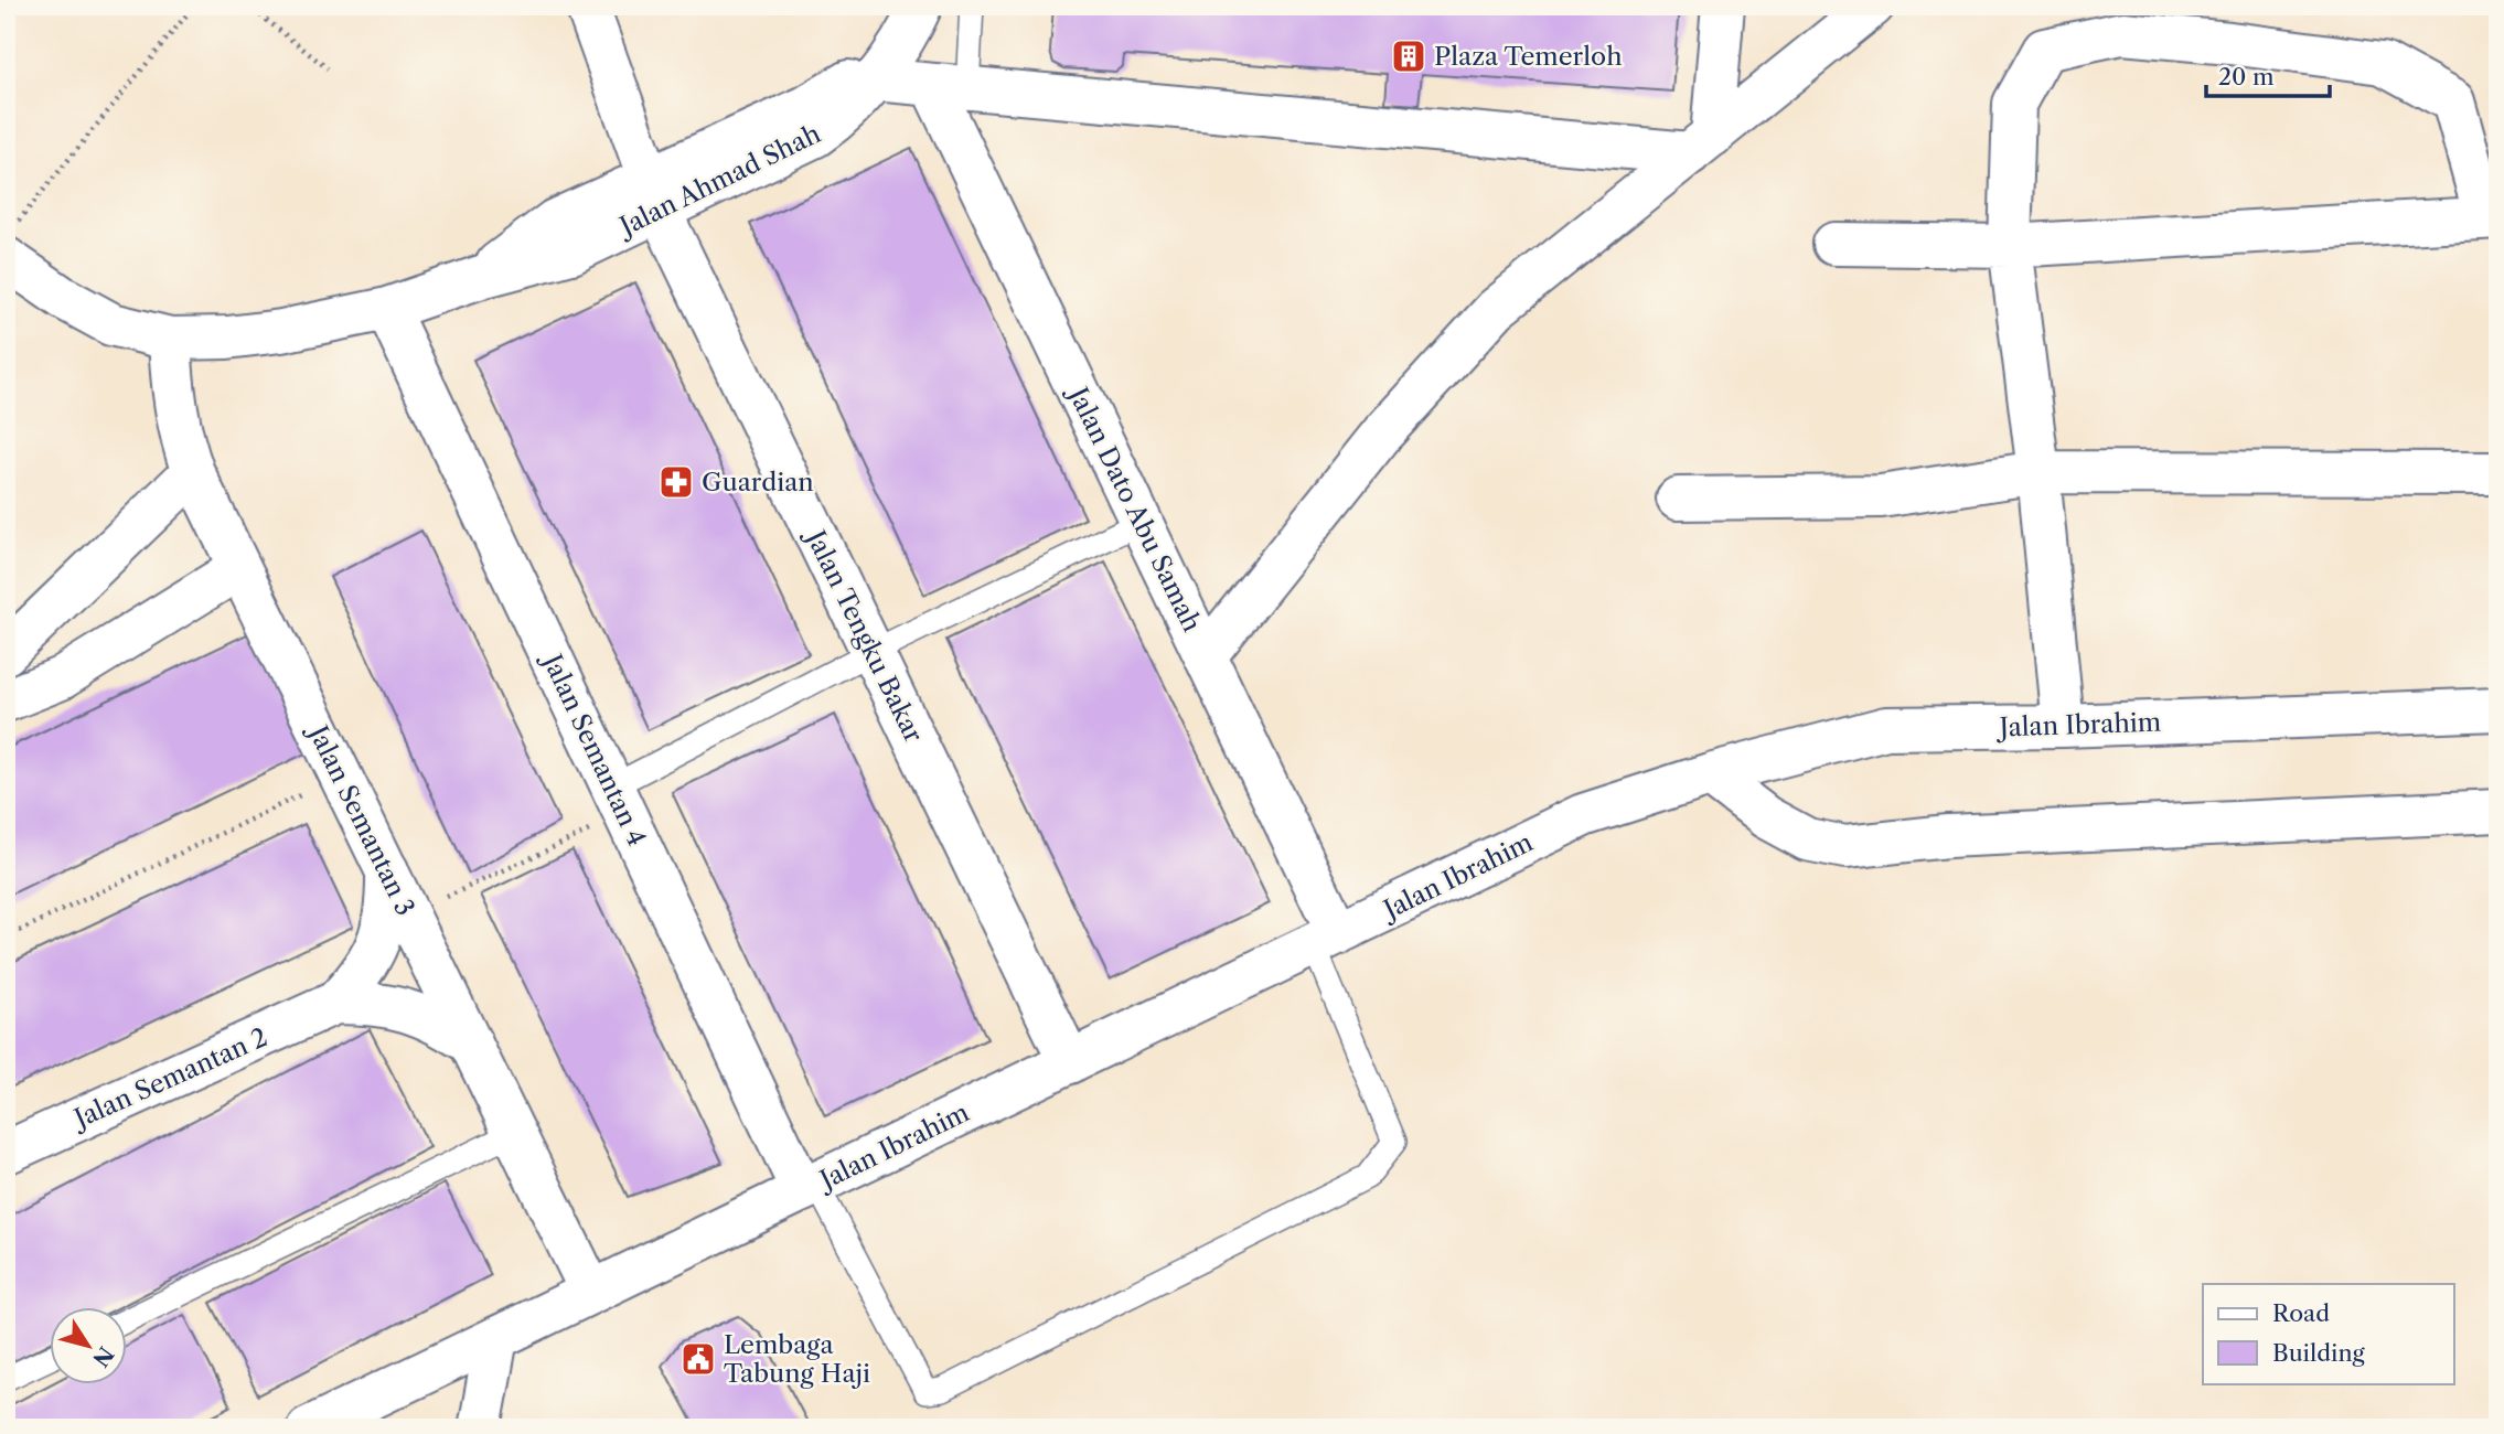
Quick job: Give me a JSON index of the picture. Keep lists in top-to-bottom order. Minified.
{"streets":{"street":["Jalan Ahmad Shah","Jalan Dato Abu Samah","Jalan Tengku Bakar","Jalan Ibrahim","Jalan Semantan 4","Jalan Semantan 3","Jalan Semantan 2"]},"crossings":[["Jalan Ahmad Shah","Jalan Tengku Bakar"],["Jalan Ahmad Shah","Jalan Semantan 4"],["Jalan Ahmad Shah","Jalan Semantan 3"],["Jalan Dato Abu Samah","Jalan Ibrahim"],["Jalan Tengku Bakar","Jalan Ibrahim"],["Jalan Ibrahim","Jalan Semantan 4"],["Jalan Ibrahim","Jalan Semantan 3"],["Jalan Semantan 3","Jalan Semantan 2"]],"places":{"building":["Plaza Temerloh"],"pharmacy":["Guardian"],"public building":["Lembaga Tabung Haji"]},"legend":["Road","Building"],"scale_bar":"20 m","north":"bottom right"}
